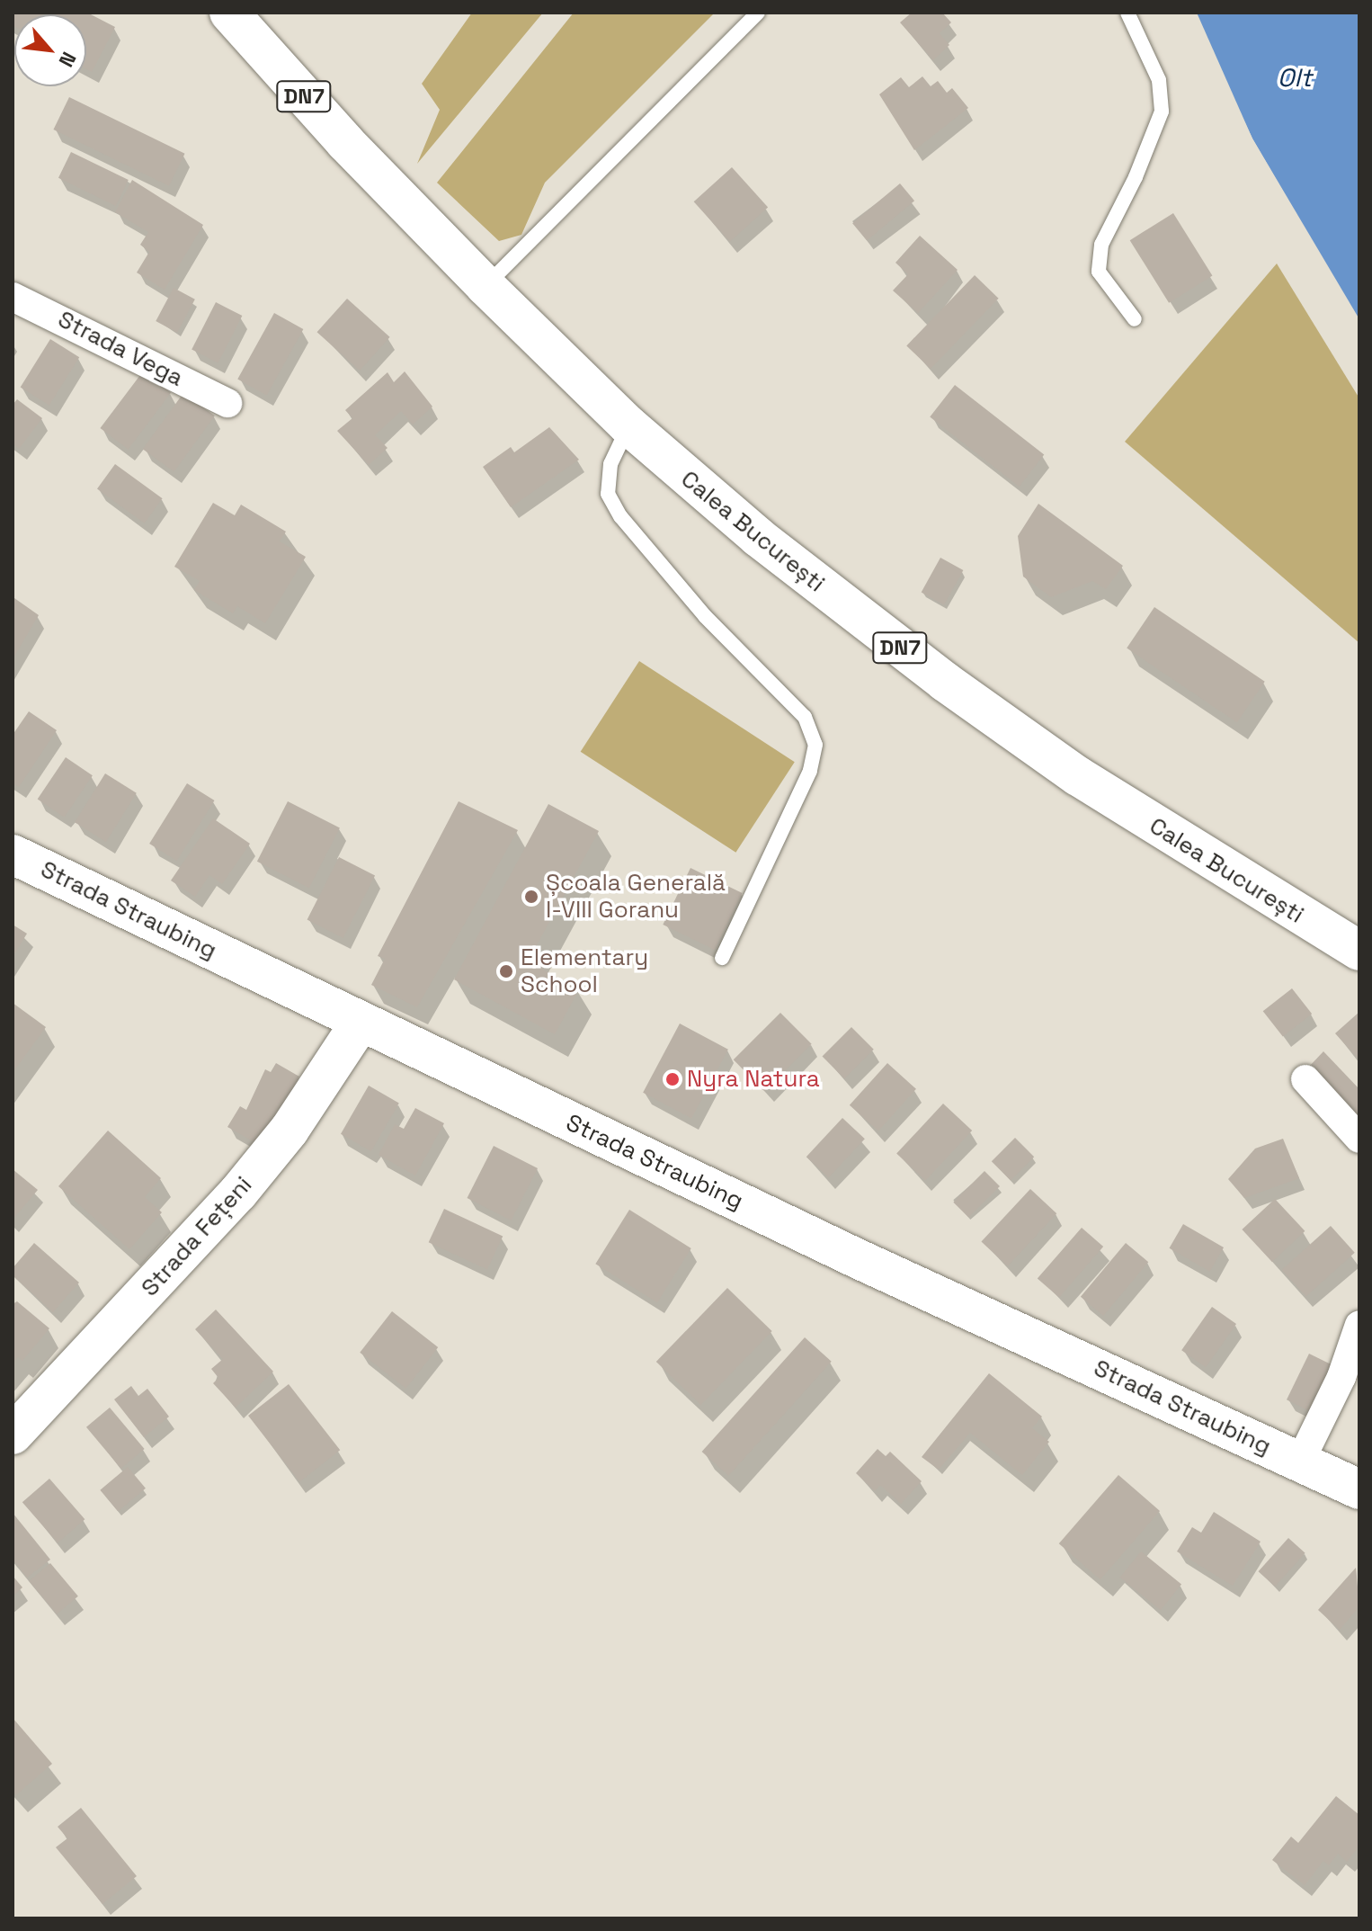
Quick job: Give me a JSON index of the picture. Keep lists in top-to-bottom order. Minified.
{"streets":{"main road":["DN7","Calea București","Strada Straubing","Strada Fețeni"],"street":["Strada Vega"]},"crossings":[["Strada Straubing","Strada Fețeni"]],"water":["Olt"],"places":["Școala Generală I-VIII Goranu","Elementary School","Nyra Natura"],"north":"bottom right"}
